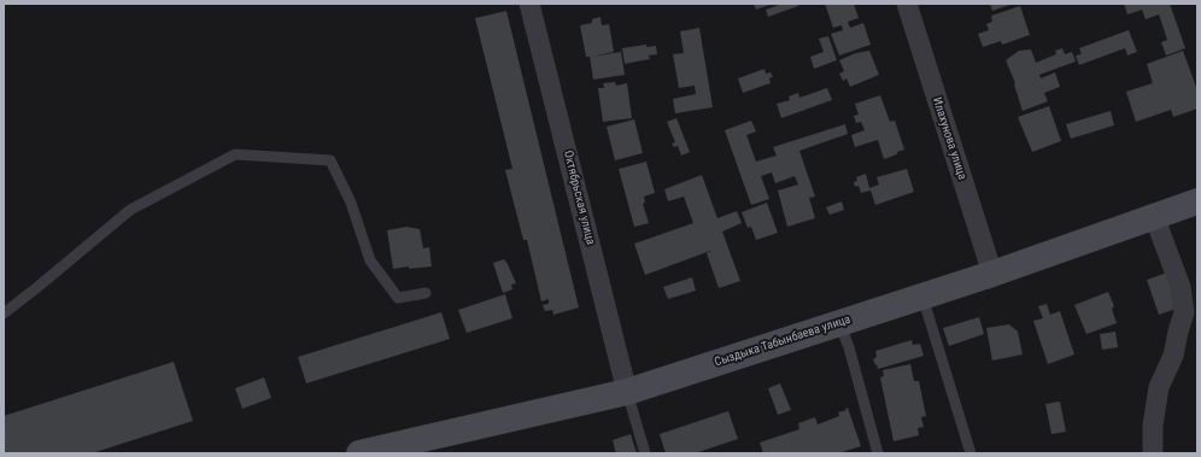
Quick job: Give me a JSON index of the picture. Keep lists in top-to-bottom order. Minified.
{"streets":{"street":["Илахунова улица","Октябрьская улица","Сыздыка Табынбаева улица"]},"crossings":[["Илахунова улица","Сыздыка Табынбаева улица"],["Октябрьская улица","Сыздыка Табынбаева улица"]]}
